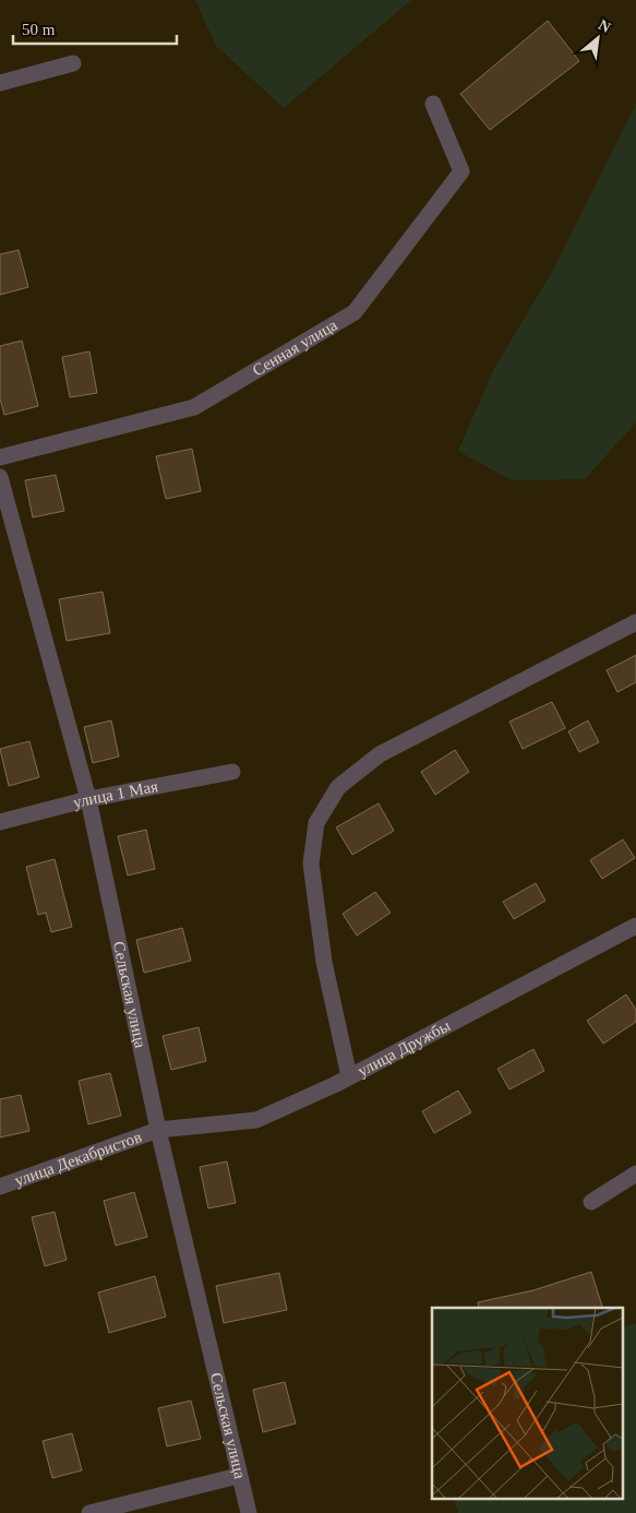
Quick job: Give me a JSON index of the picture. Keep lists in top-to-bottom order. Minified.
{"streets":{"street":["Сенная улица","улица 1 Мая","Сельская улица","улица Дружбы","улица Декабристов"]},"crossings":[["улица 1 Мая","Сельская улица"],["Сельская улица","улица Дружбы"],["Сельская улица","улица Декабристов"],["улица Дружбы","улица Декабристов"]],"scale_bar":"50 m","north":"top right"}
